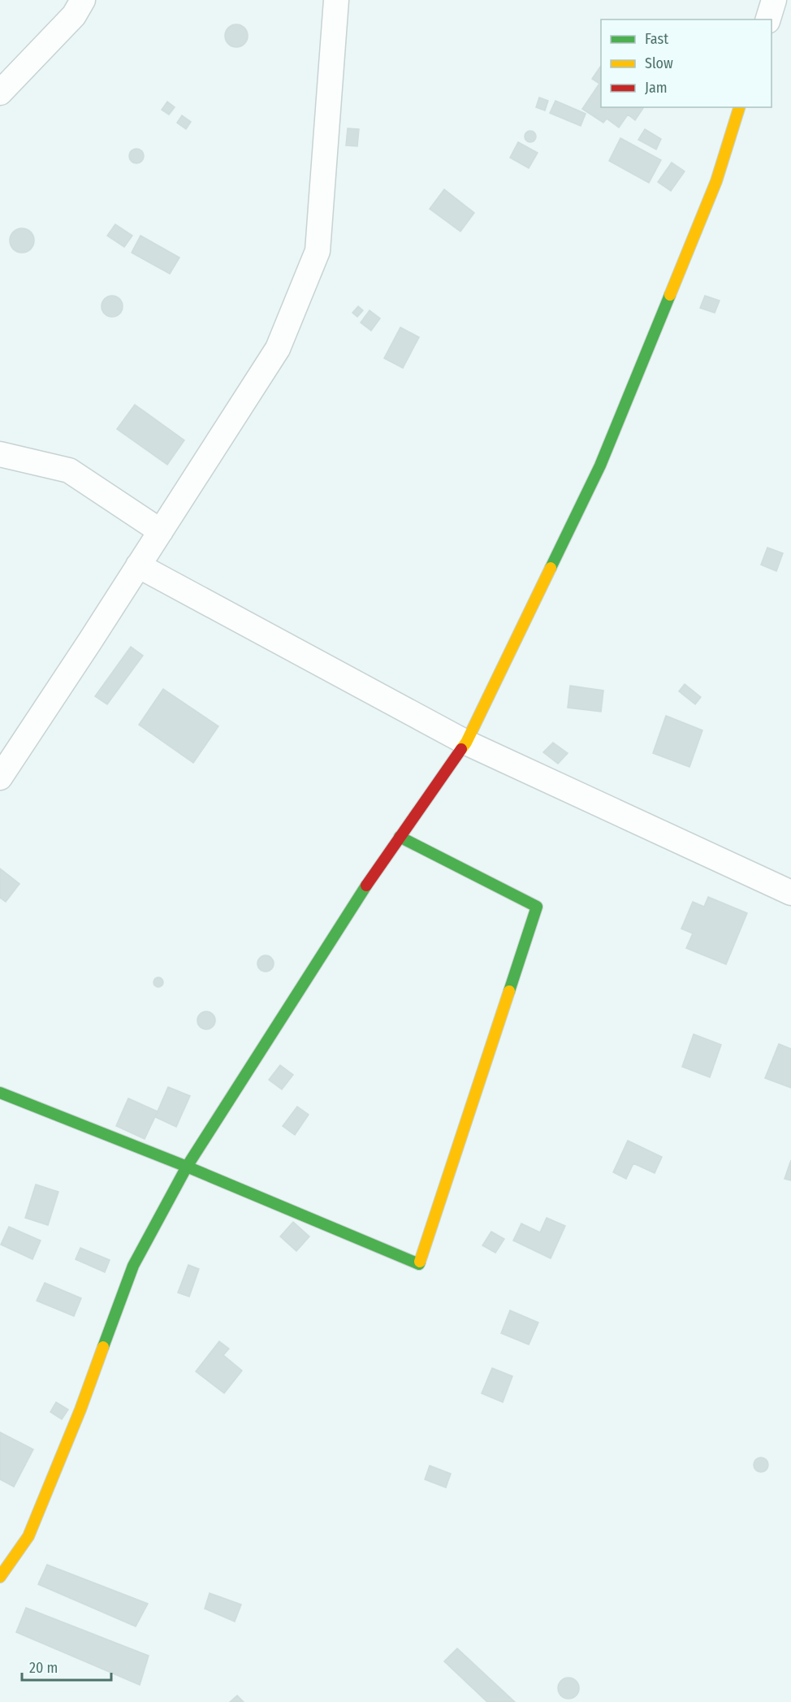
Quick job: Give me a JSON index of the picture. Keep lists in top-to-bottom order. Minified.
{"legend":["Fast","Slow","Jam"],"scale_bar":"20 m"}
